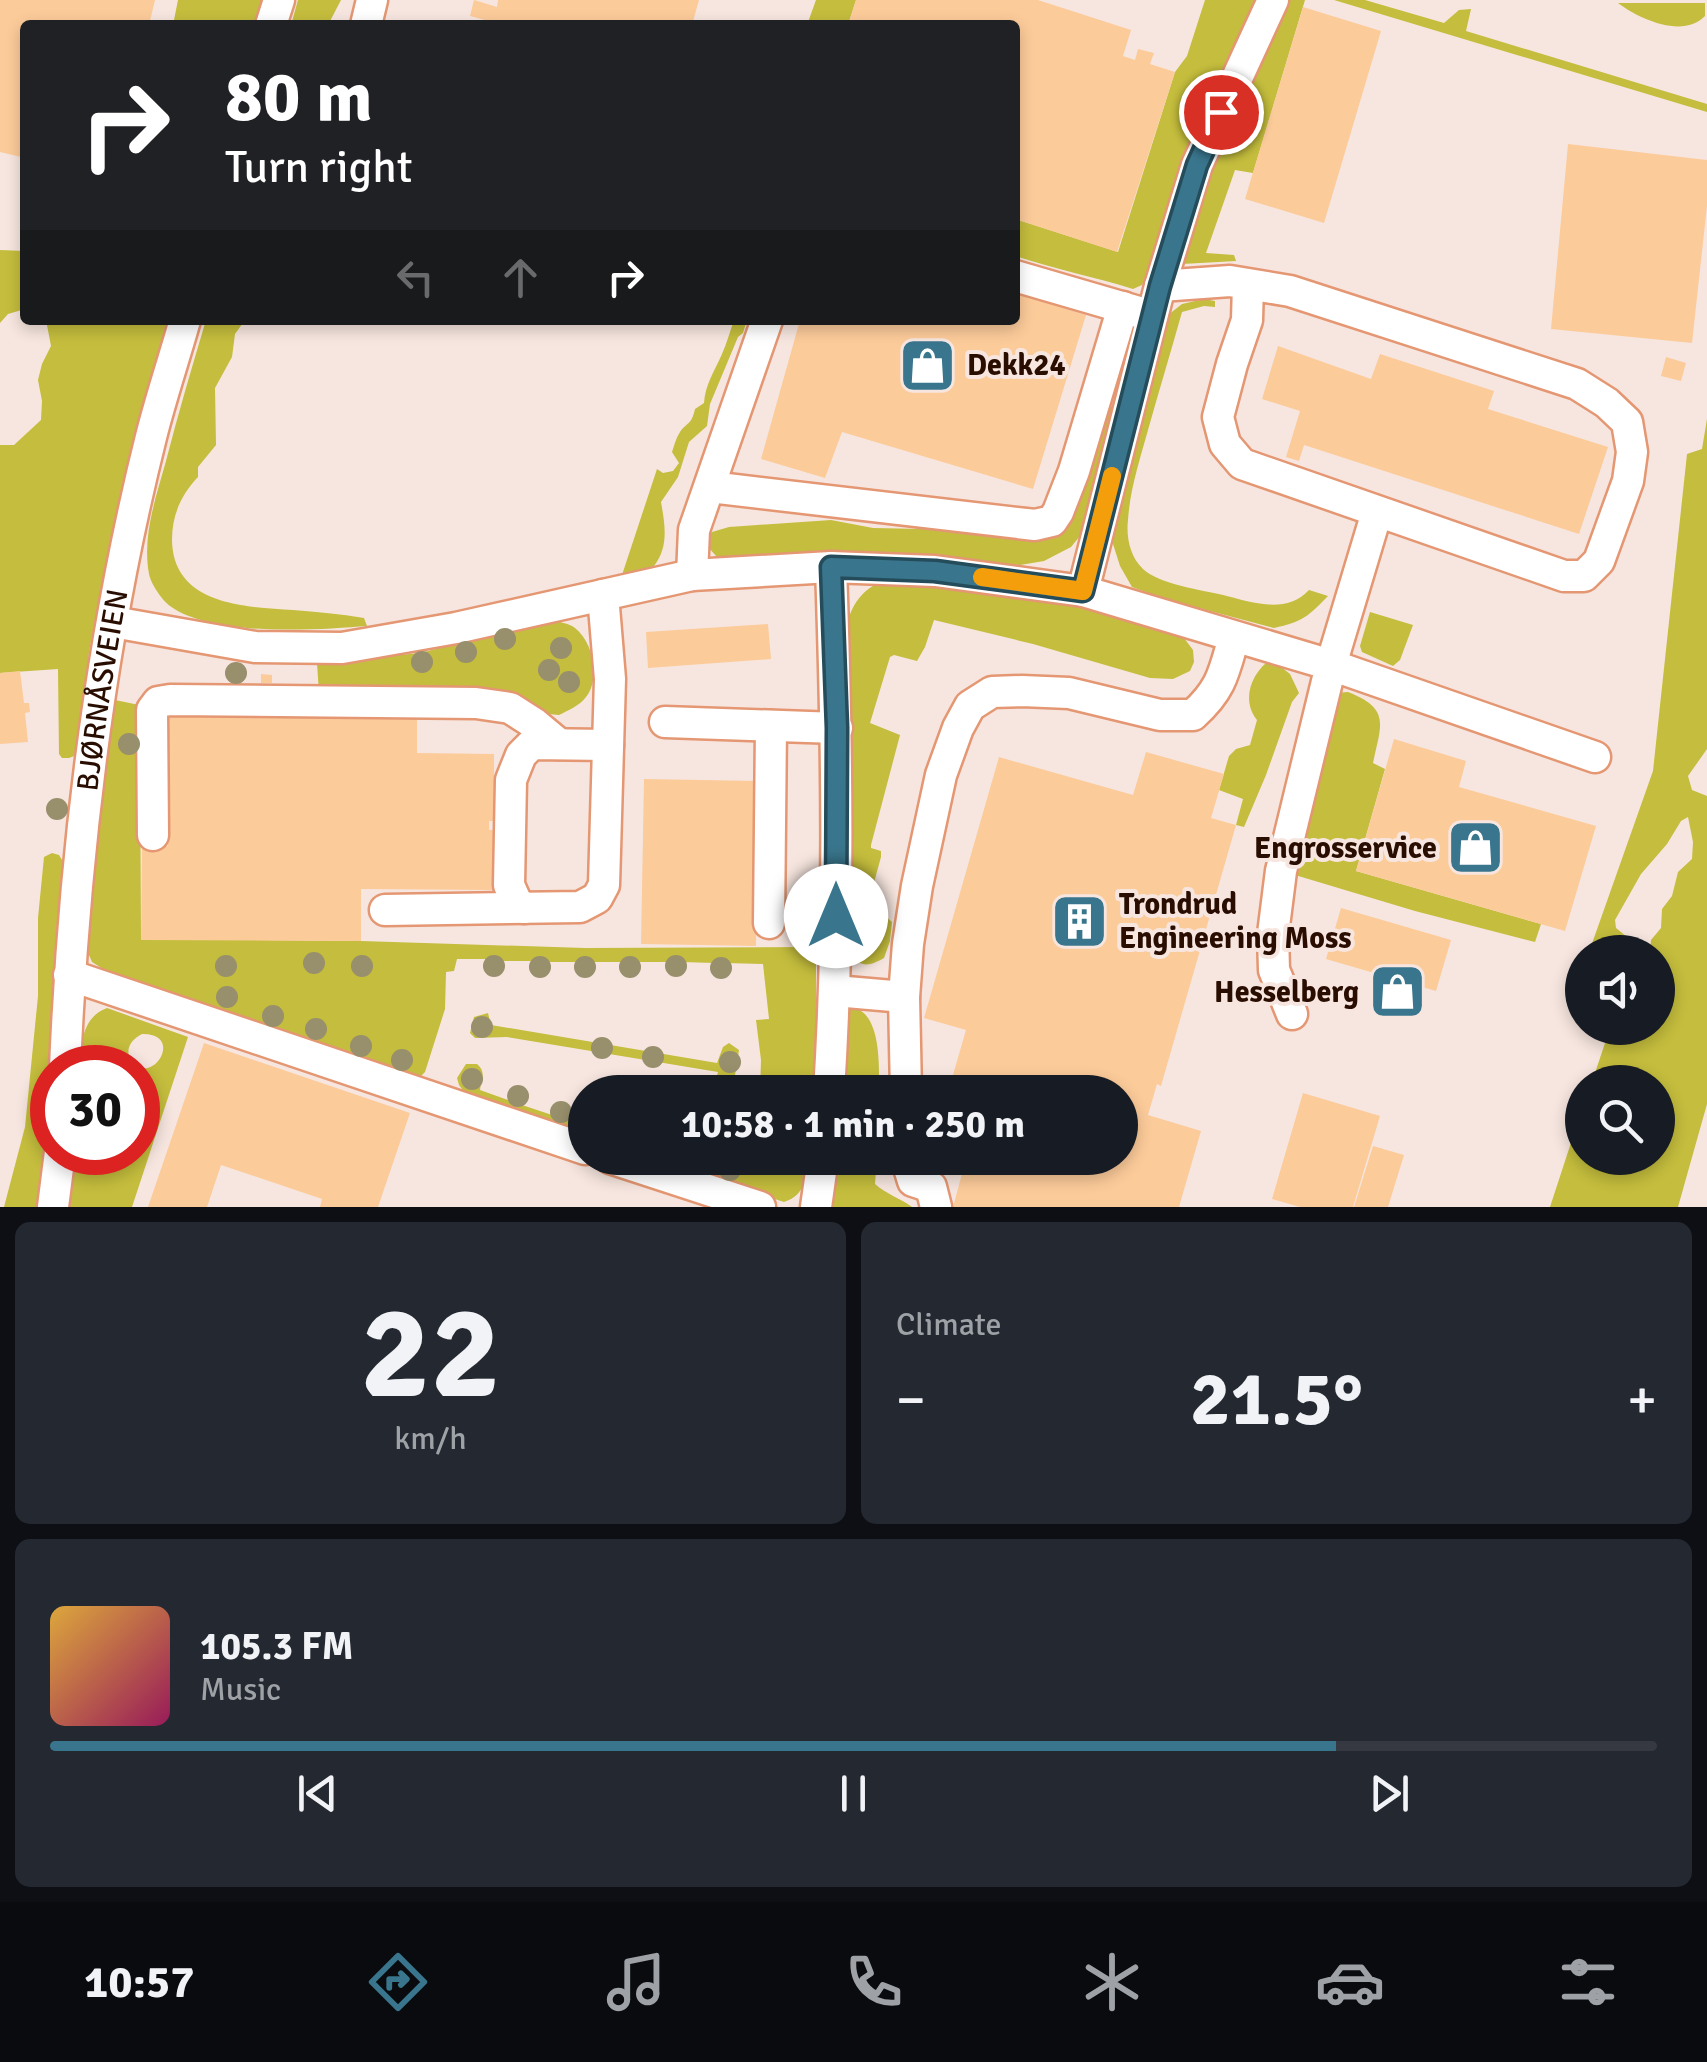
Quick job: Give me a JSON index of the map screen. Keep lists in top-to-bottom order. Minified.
{"streets":{"street":["BJØRNÅSVEIEN"]},"places":{"shop":["Dekk24","Engrosservice","Hesselberg"],"building":["Trondrud Engineering Moss"]},"page":{"turn":["80 m","Turn right"],"limit":"30","trip":"10:58 · 1 min · 250 m","tile":[["22","km/h"],"Climate"],"heat":["−","21.5°","+"],"song":["105.3 FM","Music"],"tabs":"10:57"}}
